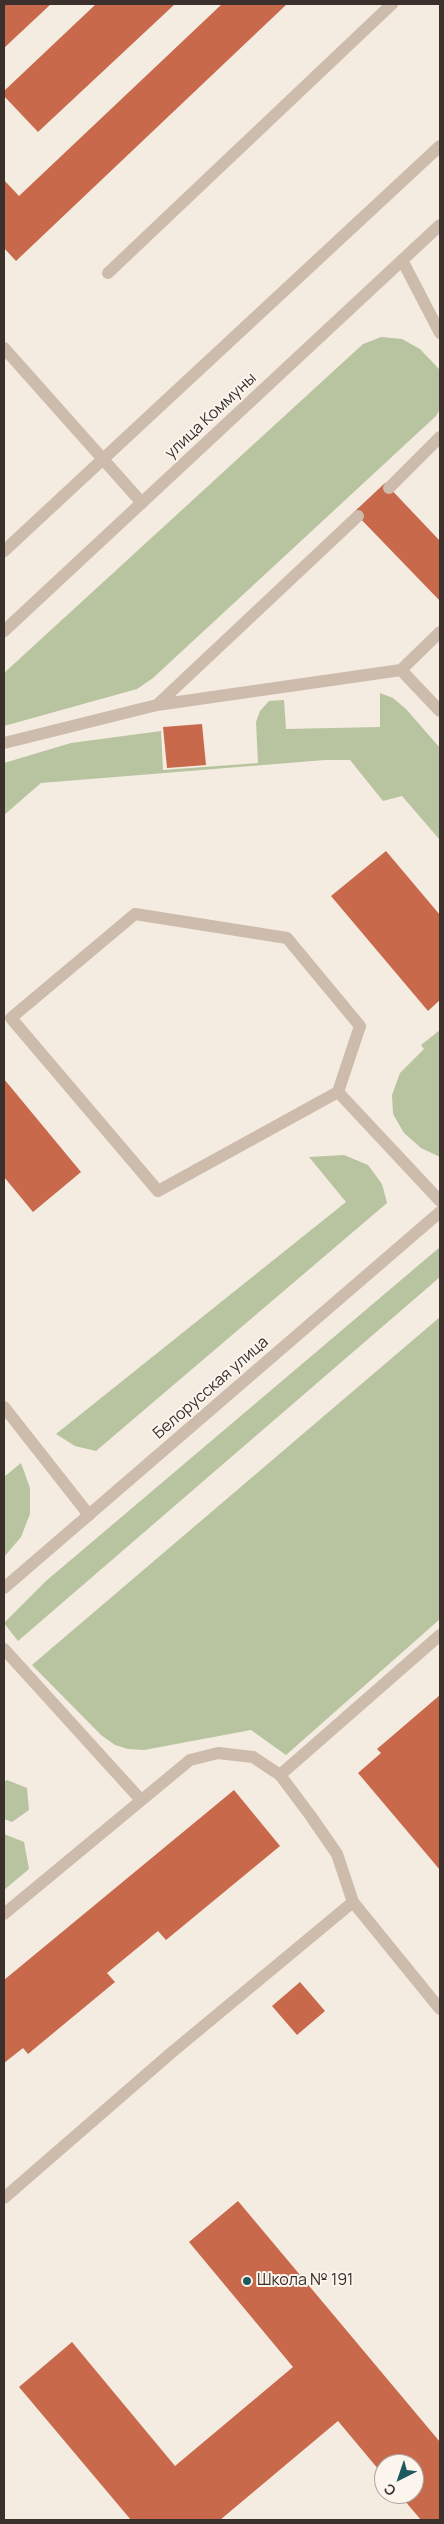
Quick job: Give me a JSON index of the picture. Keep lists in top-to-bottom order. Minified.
{"streets":{"street":["улица Коммуны","Белорусская улица"]},"places":["Школа № 191"],"north":"bottom left"}
